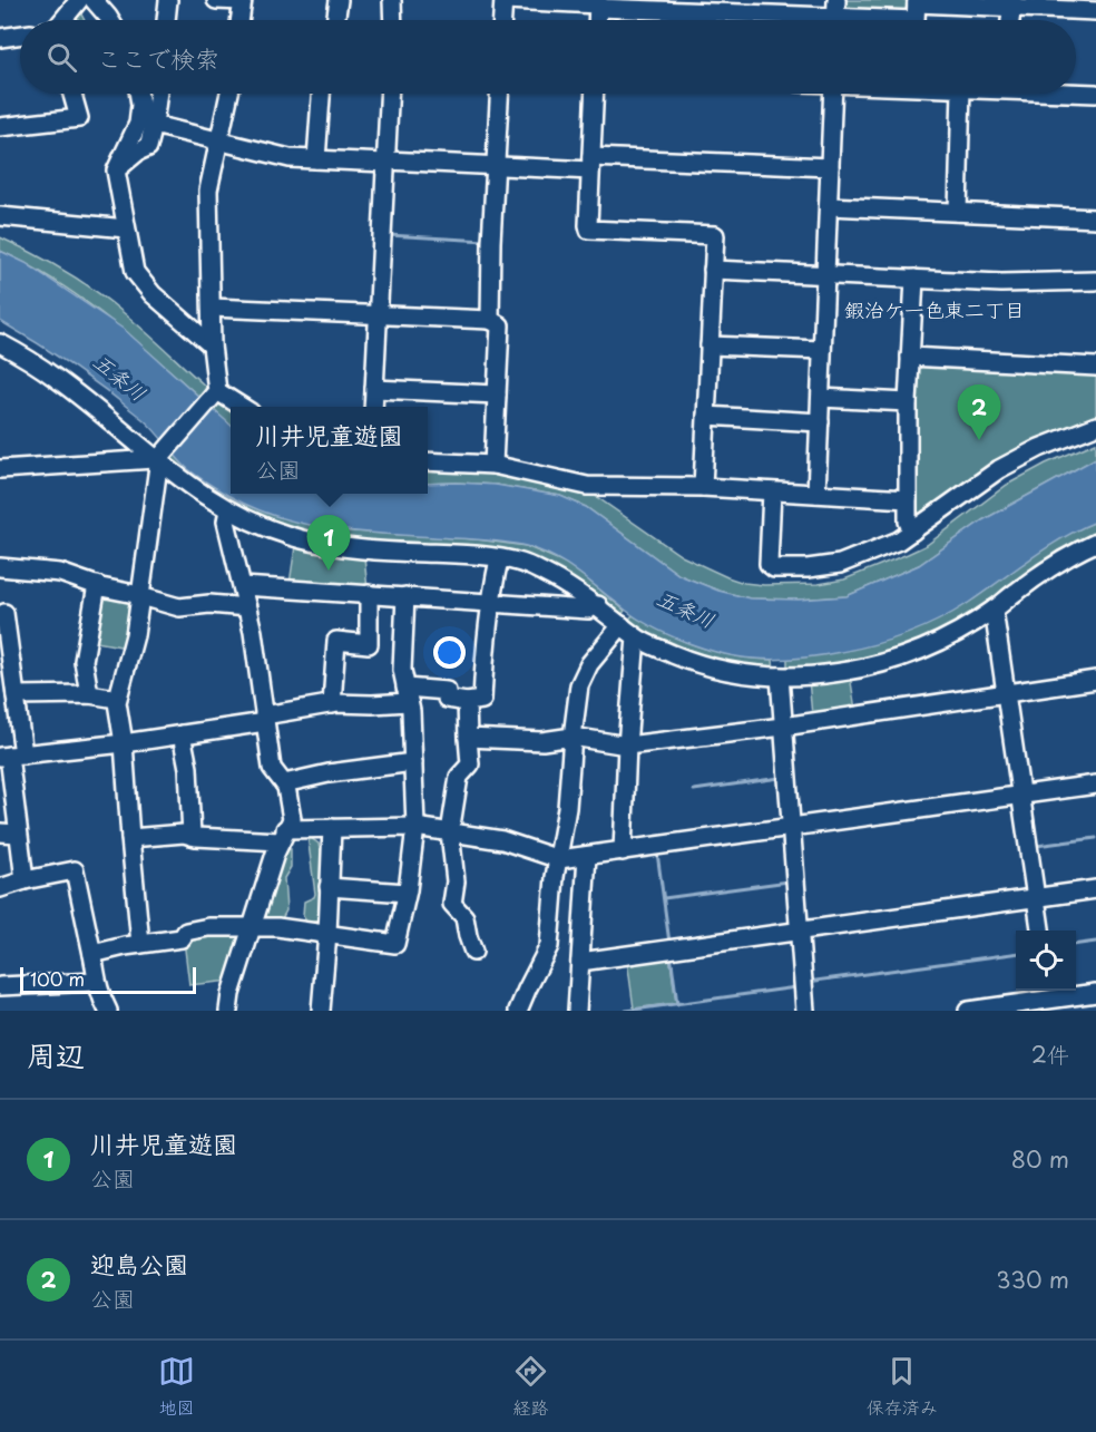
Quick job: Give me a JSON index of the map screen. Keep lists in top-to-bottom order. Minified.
{"districts":["鍜治ケ一色東二丁目"],"water":["五条川"],"scale_bar":"100 m","page":{"search":"ここで検索","pins":["2","1"],"popup":["川井児童遊園","公園"],"scale":"100 m","heading":["周辺","2件"],"list":[{"mark":"1","name":"川井児童遊園","note":"公園","value":"80 m"},{"mark":"2","name":"迎島公園","note":"公園","value":"330 m"}],"nav":["地図","経路","保存済み"]}}
